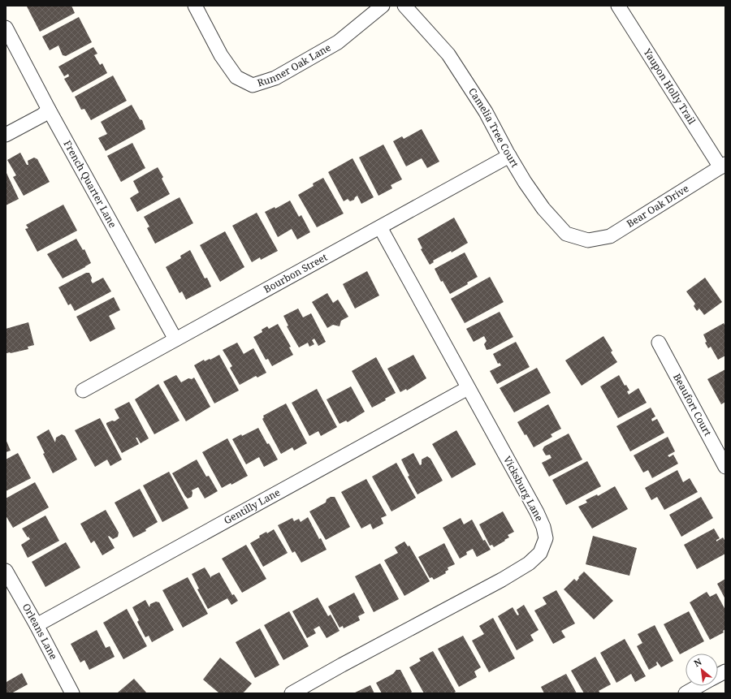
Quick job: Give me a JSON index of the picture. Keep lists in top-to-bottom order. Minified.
{"streets":{"street":["Runner Oak Lane","Yaupon Holly Trail","Camelia Tree Court","French Quarter Lane","Bear Oak Drive","Bourbon Street","Beaufort Court","Vicksburg Lane","Gentilly Lane","Orleans Lane"]},"crossings":[["Yaupon Holly Trail","Bear Oak Drive"],["Camelia Tree Court","Bear Oak Drive"],["Camelia Tree Court","Bourbon Street"],["French Quarter Lane","Bourbon Street"],["Bourbon Street","Vicksburg Lane"],["Vicksburg Lane","Gentilly Lane"],["Gentilly Lane","Orleans Lane"]],"north":"top left"}
